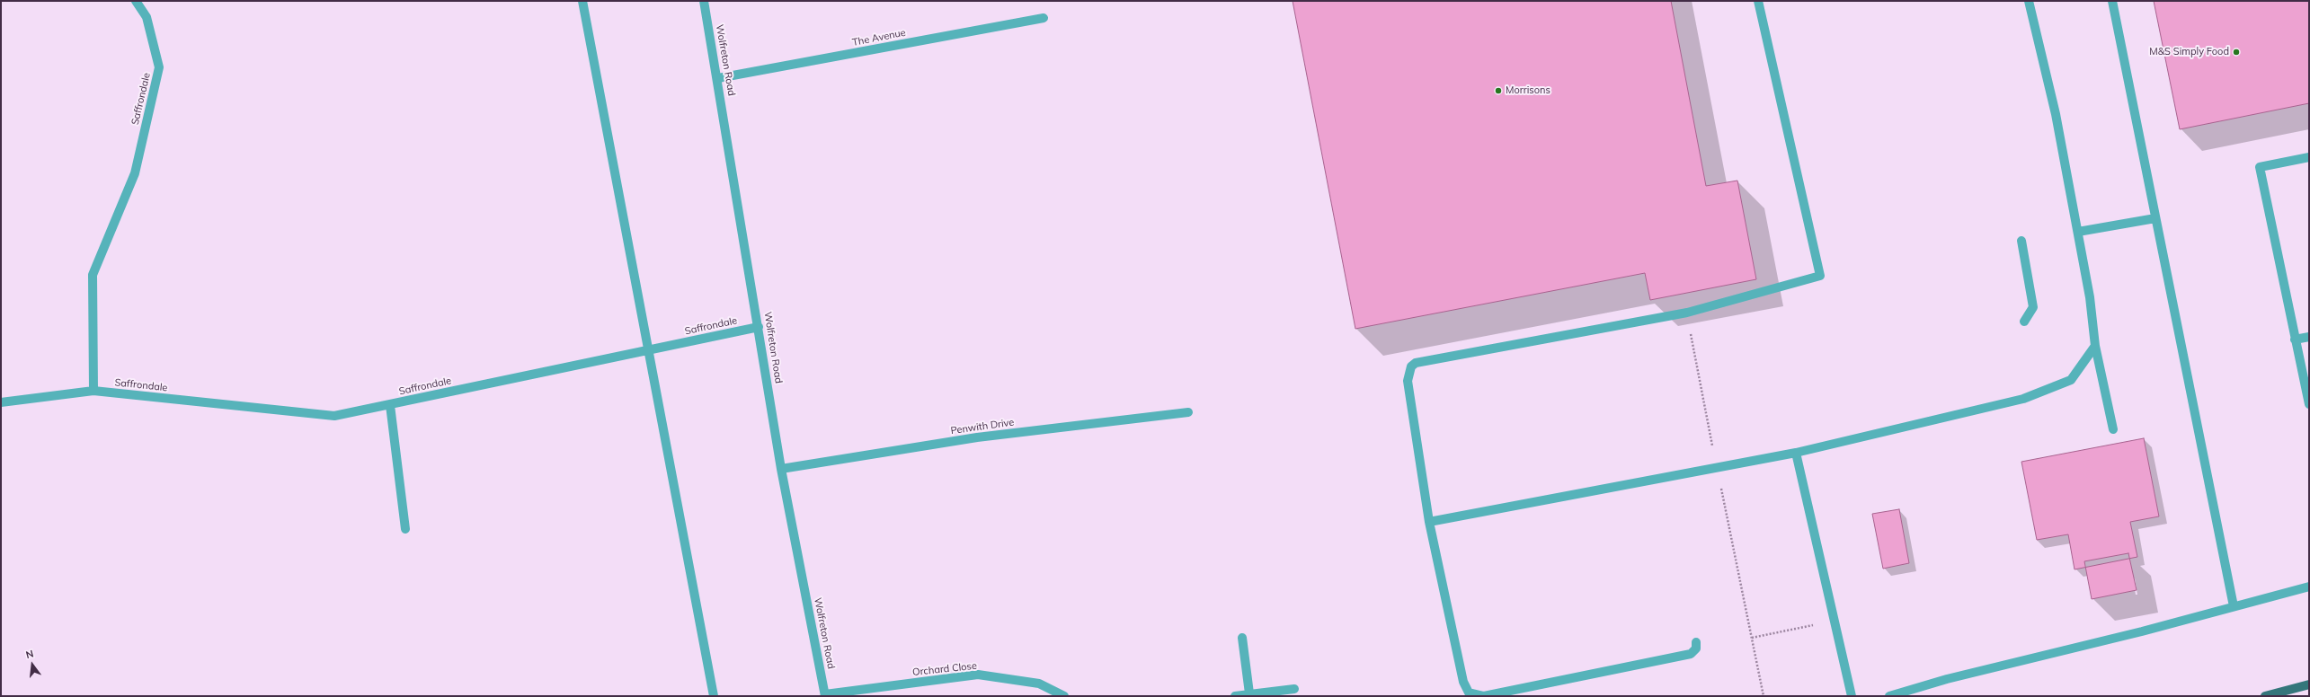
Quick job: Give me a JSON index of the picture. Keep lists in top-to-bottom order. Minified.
{"streets":{"street":["The Avenue","Wolfreton Road","Saffrondale","Penwith Drive","Orchard Close"]},"crossings":[["The Avenue","Wolfreton Road"],["Wolfreton Road","Saffrondale"],["Wolfreton Road","Penwith Drive"],["Wolfreton Road","Orchard Close"]],"places":["M&S Simply Food","Morrisons"],"north":"top"}
